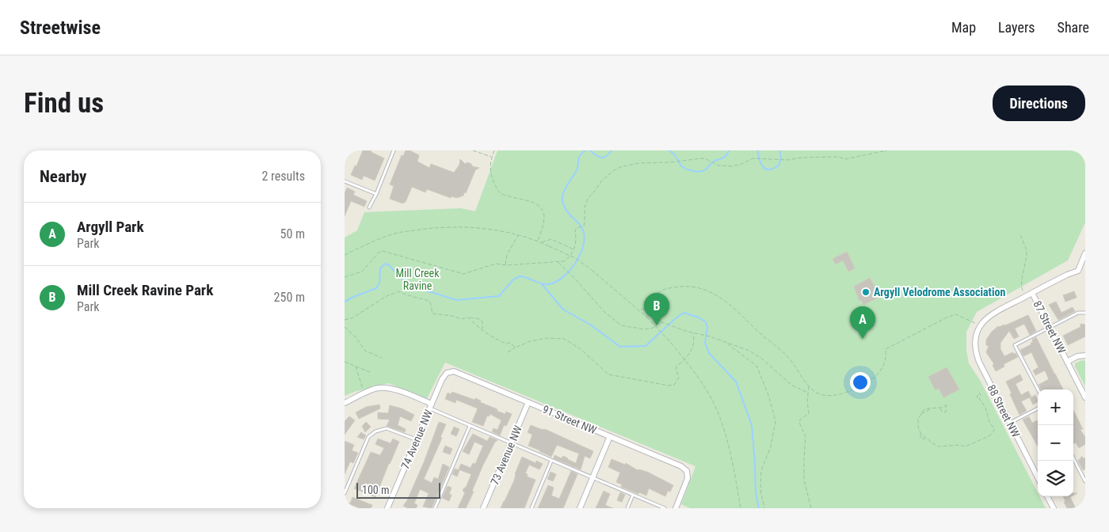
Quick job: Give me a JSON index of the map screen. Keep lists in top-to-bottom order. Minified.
{"streets":{"street":["87 Street NW","88 Street NW","91 Street NW","74 Avenue NW","73 Avenue NW"]},"crossings":[["87 Street NW","88 Street NW"],["91 Street NW","74 Avenue NW"],["91 Street NW","73 Avenue NW"]],"parks":["Mill Creek Ravine"],"places":["Argyll Velodrome Association"],"scale_bar":"100 m","page":{"header":"Streetwise","nav":["Map","Layers","Share"],"buttons":"Directions","title":"Find us","heading":["Nearby","2 results"],"list":[{"mark":"A","name":"Argyll Park","note":"Park","value":"50 m"},{"mark":"B","name":"Mill Creek Ravine Park","note":"Park","value":"250 m"}],"pins":["B","A"],"map_buttons":["+","−"],"scale":"100 m"}}
